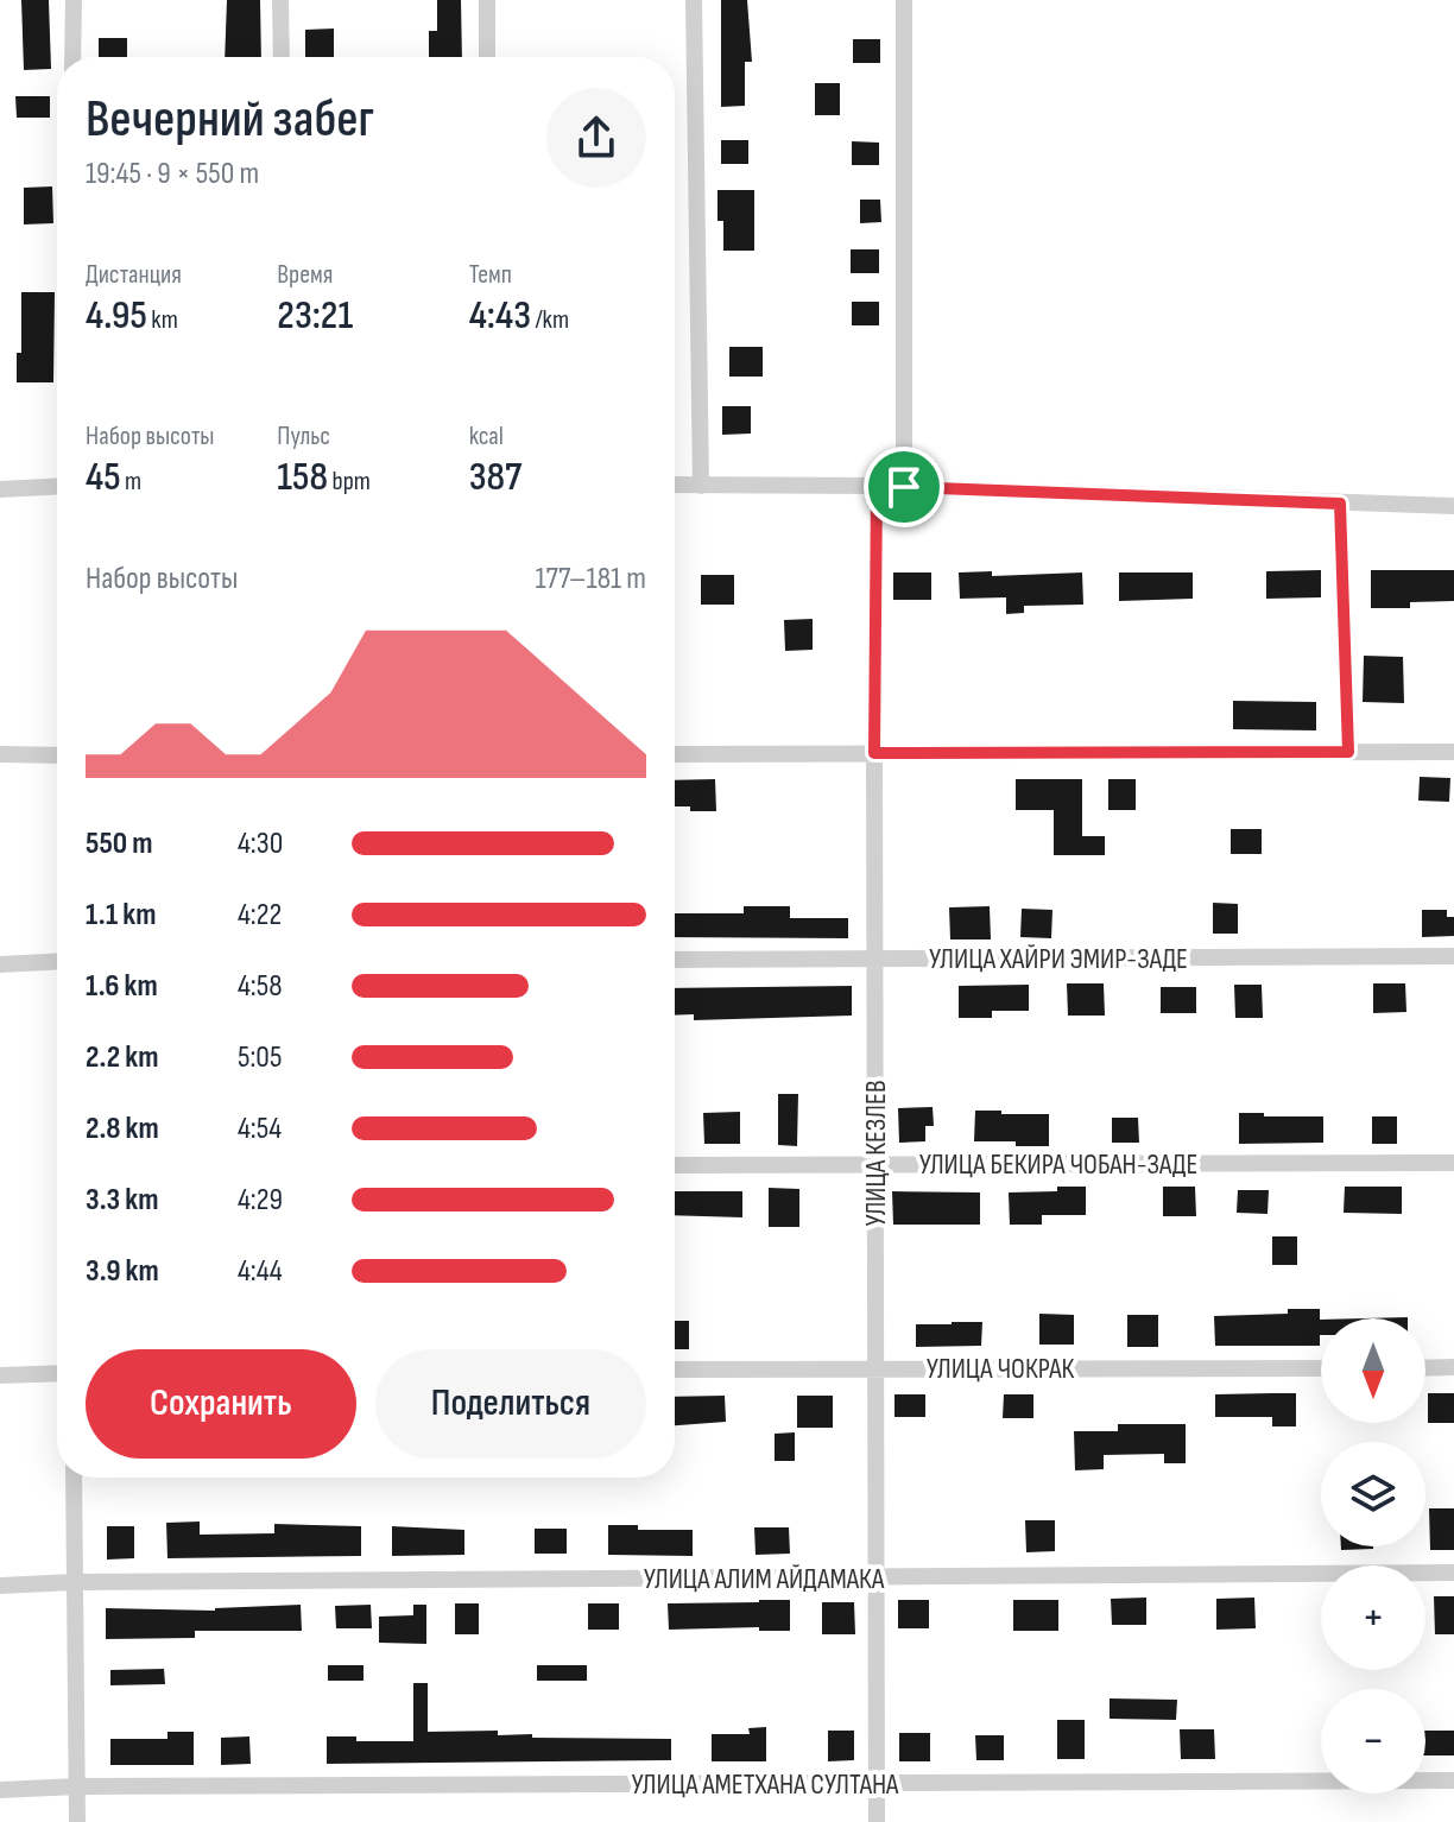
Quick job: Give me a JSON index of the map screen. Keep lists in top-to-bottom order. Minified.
{"streets":{"street":["УЛИЦА ХАЙРИ ЭМИР-ЗАДЕ","УЛИЦА КЕЗЛЕВ","УЛИЦА БЕКИРА ЧОБАН-ЗАДЕ","УЛИЦА ЧОКРАК","УЛИЦА АЛИМ АЙДАМАКА","УЛИЦА АМЕТХАНА СУЛТАНА"]},"crossings":[["УЛИЦА ХАЙРИ ЭМИР-ЗАДЕ","УЛИЦА КЕЗЛЕВ"],["УЛИЦА КЕЗЛЕВ","УЛИЦА БЕКИРА ЧОБАН-ЗАДЕ"],["УЛИЦА КЕЗЛЕВ","УЛИЦА ЧОКРАК"],["УЛИЦА КЕЗЛЕВ","УЛИЦА АЛИМ АЙДАМАКА"],["УЛИЦА КЕЗЛЕВ","УЛИЦА АМЕТХАНА СУЛТАНА"]],"north":"bottom","page":{"heading":["Вечерний забег","19:45 · 9 × 550 m"],"stats":[["Дистанция","4.95 km"],["Время","23:21"],["Темп","4:43 /km"],["Набор высоты","45 m"],["Пульс","158 bpm"],["kcal","387"]],"chart":["Набор высоты","177–181 m"],"list":[{"name":"550 m","note":"4:30"},{"name":"1.1 km","note":"4:22"},{"name":"1.6 km","note":"4:58"},{"name":"2.2 km","note":"5:05"},{"name":"2.8 km","note":"4:54"},{"name":"3.3 km","note":"4:29"},{"name":"3.9 km","note":"4:44"}],"map_buttons":["+","−"],"buttons":["Сохранить","Поделиться"]}}
